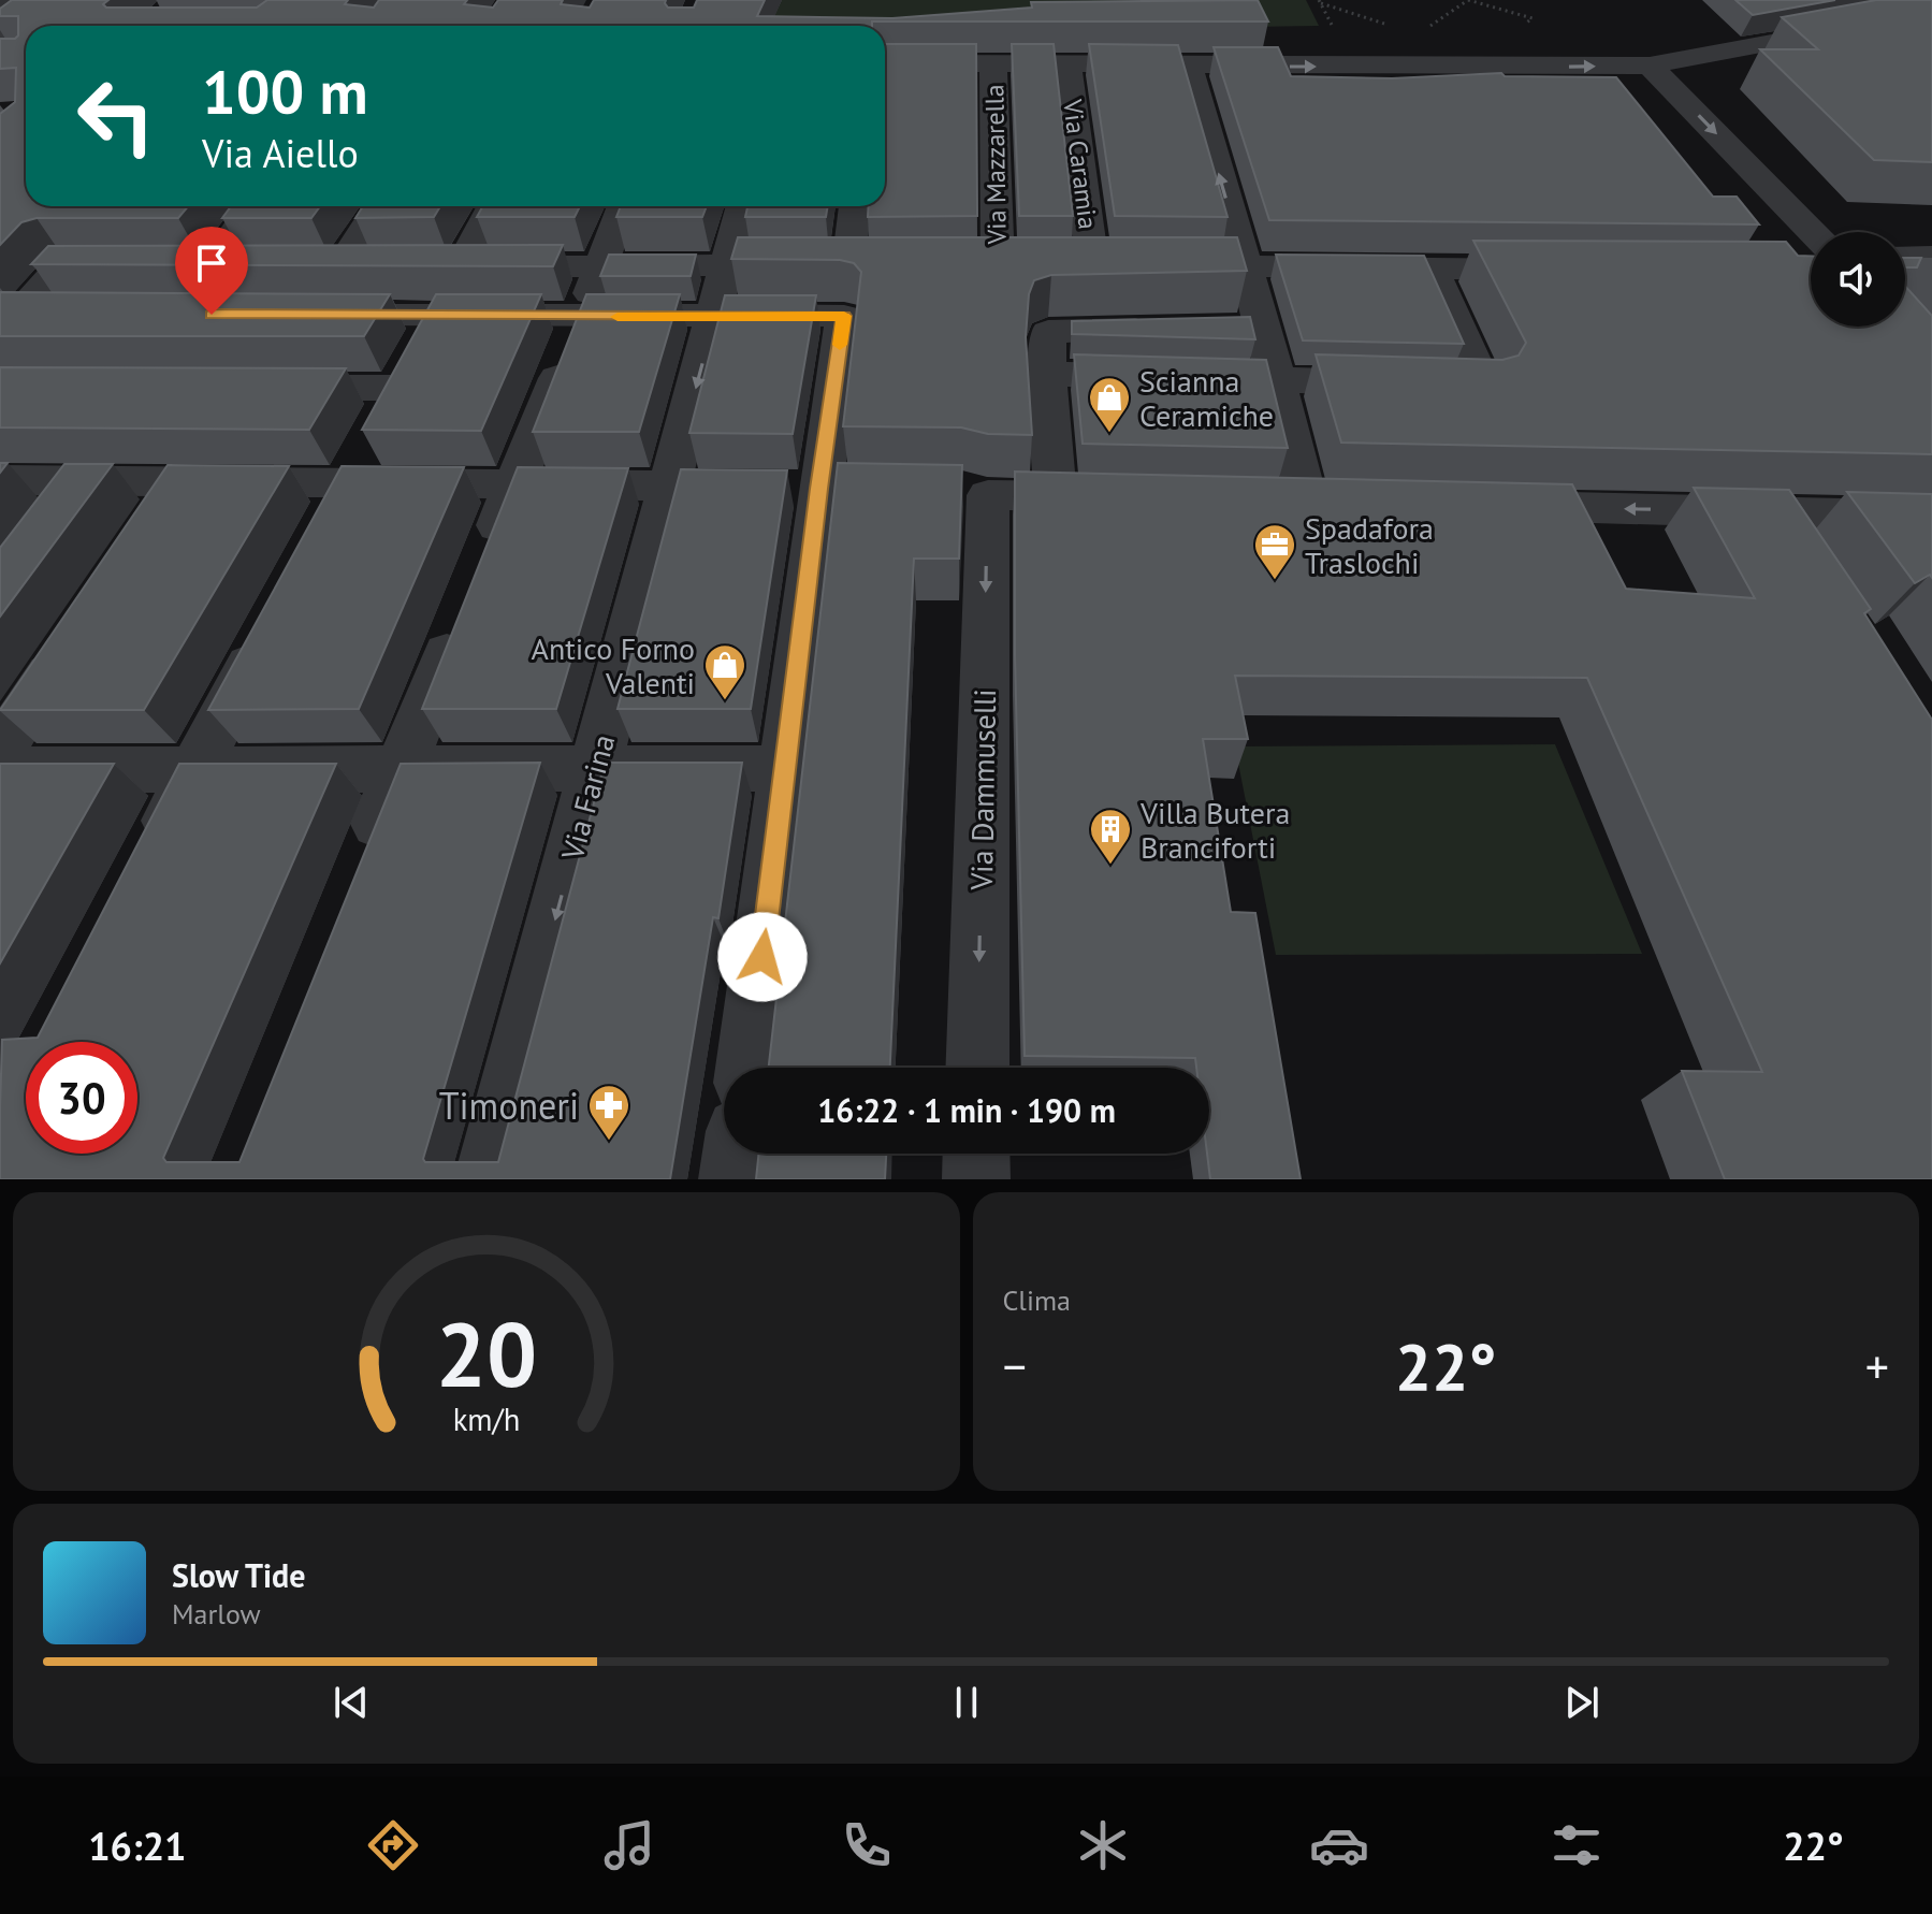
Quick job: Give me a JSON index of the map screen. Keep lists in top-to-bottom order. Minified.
{"streets":{"street":["Via Mazzarella","Via Caramia","Via Dammuselli","Via Farina"]},"crossings":[["Via Mazzarella","Via Caramia"]],"places":{"shop":["Scianna Ceramiche","Antico Forno Valenti"],"office":["Spadafora Traslochi"],"building":["Villa Butera Branciforti"],"pharmacy":["Timoneri"]},"page":{"turn":["100 m","Via Aiello"],"limit":"30","trip":"16:22 · 1 min · 190 m","tile":"Clima","heat":["−","22°","+"],"song":["Slow Tide","Marlow"],"tabs":["16:21","22°"],"gauge":["20","km/h"]}}
